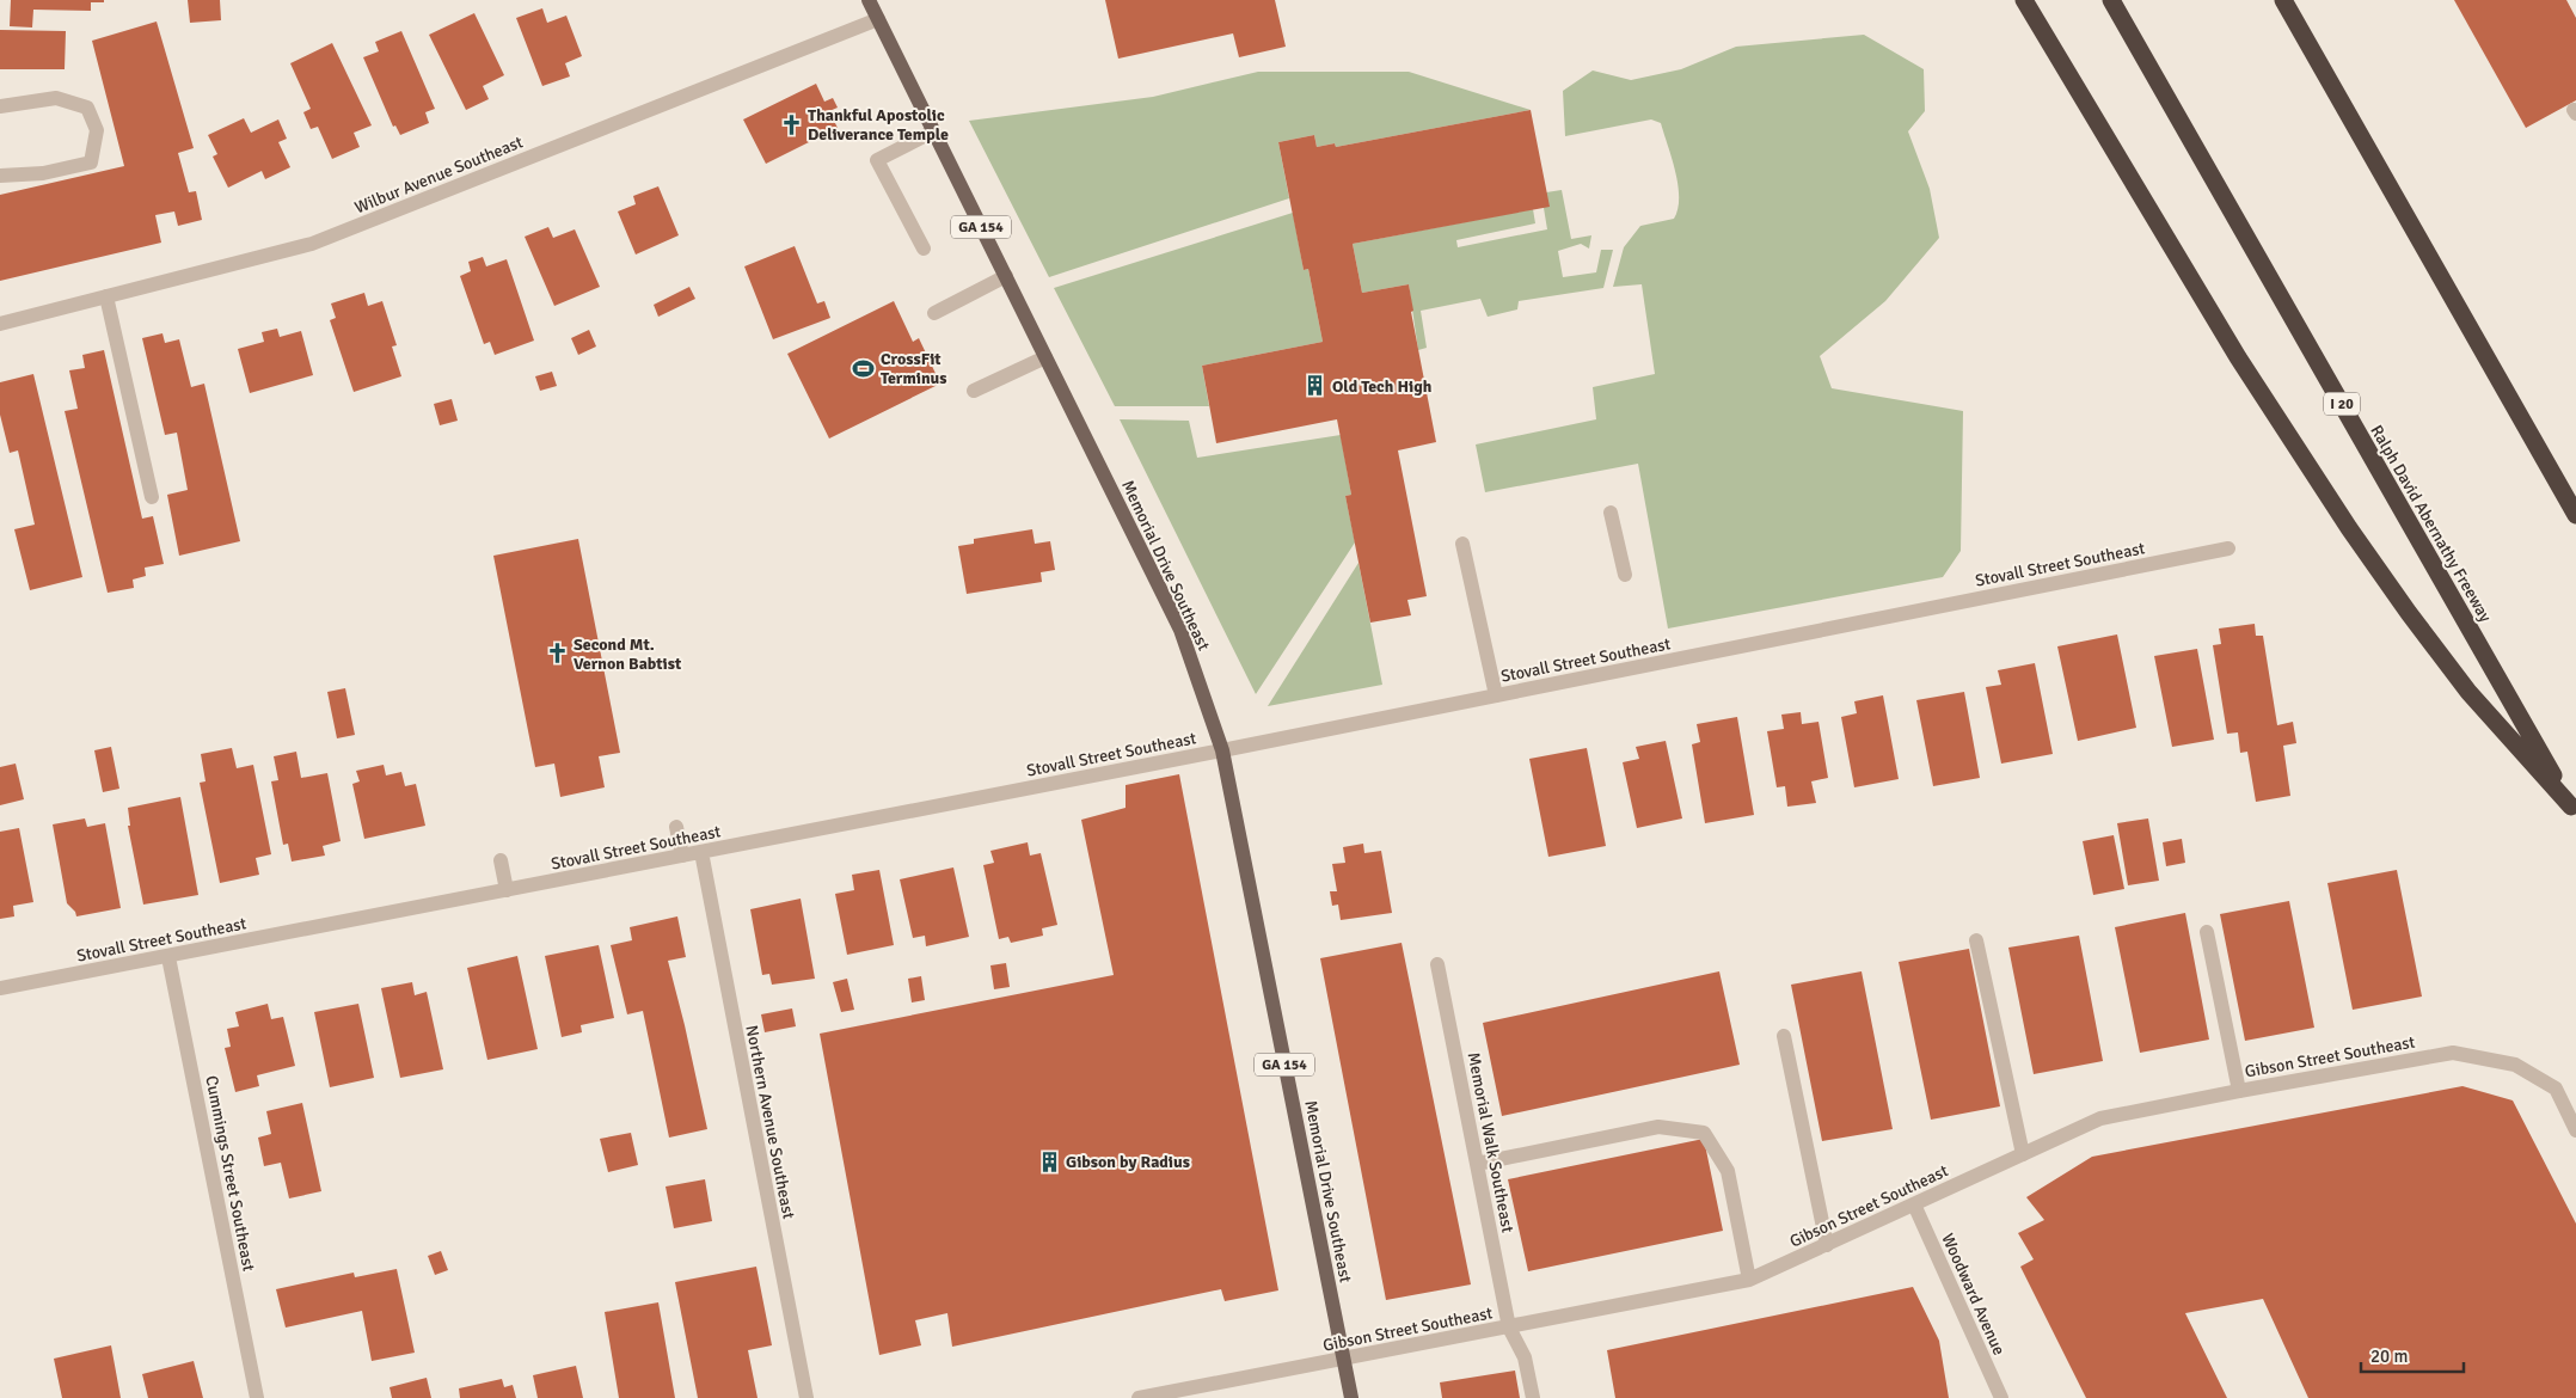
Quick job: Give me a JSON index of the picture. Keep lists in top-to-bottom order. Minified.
{"streets":{"highway":["I 20","Ralph David Abernathy Freeway"],"main road":["GA 154","Memorial Drive Southeast"],"street":["Wilbur Avenue Southeast","Stovall Street Southeast","Gibson Street Southeast","Northern Avenue Southeast","Memorial Walk Southeast","Cummings Street Southeast","Woodward Avenue"]},"crossings":[["Wilbur Avenue Southeast","Memorial Drive Southeast"],["Stovall Street Southeast","Memorial Drive Southeast"],["Stovall Street Southeast","Northern Avenue Southeast"],["Stovall Street Southeast","Cummings Street Southeast"],["Memorial Drive Southeast","Gibson Street Southeast"],["Gibson Street Southeast","Memorial Walk Southeast"],["Gibson Street Southeast","Woodward Avenue"]],"places":{"church":["Thankful Apostolic Deliverance Temple","Second Mt. Vernon Babtist"],"sports":["CrossFit Terminus"],"building":["Old Tech High","Gibson by Radius"]},"scale_bar":"20 m"}
